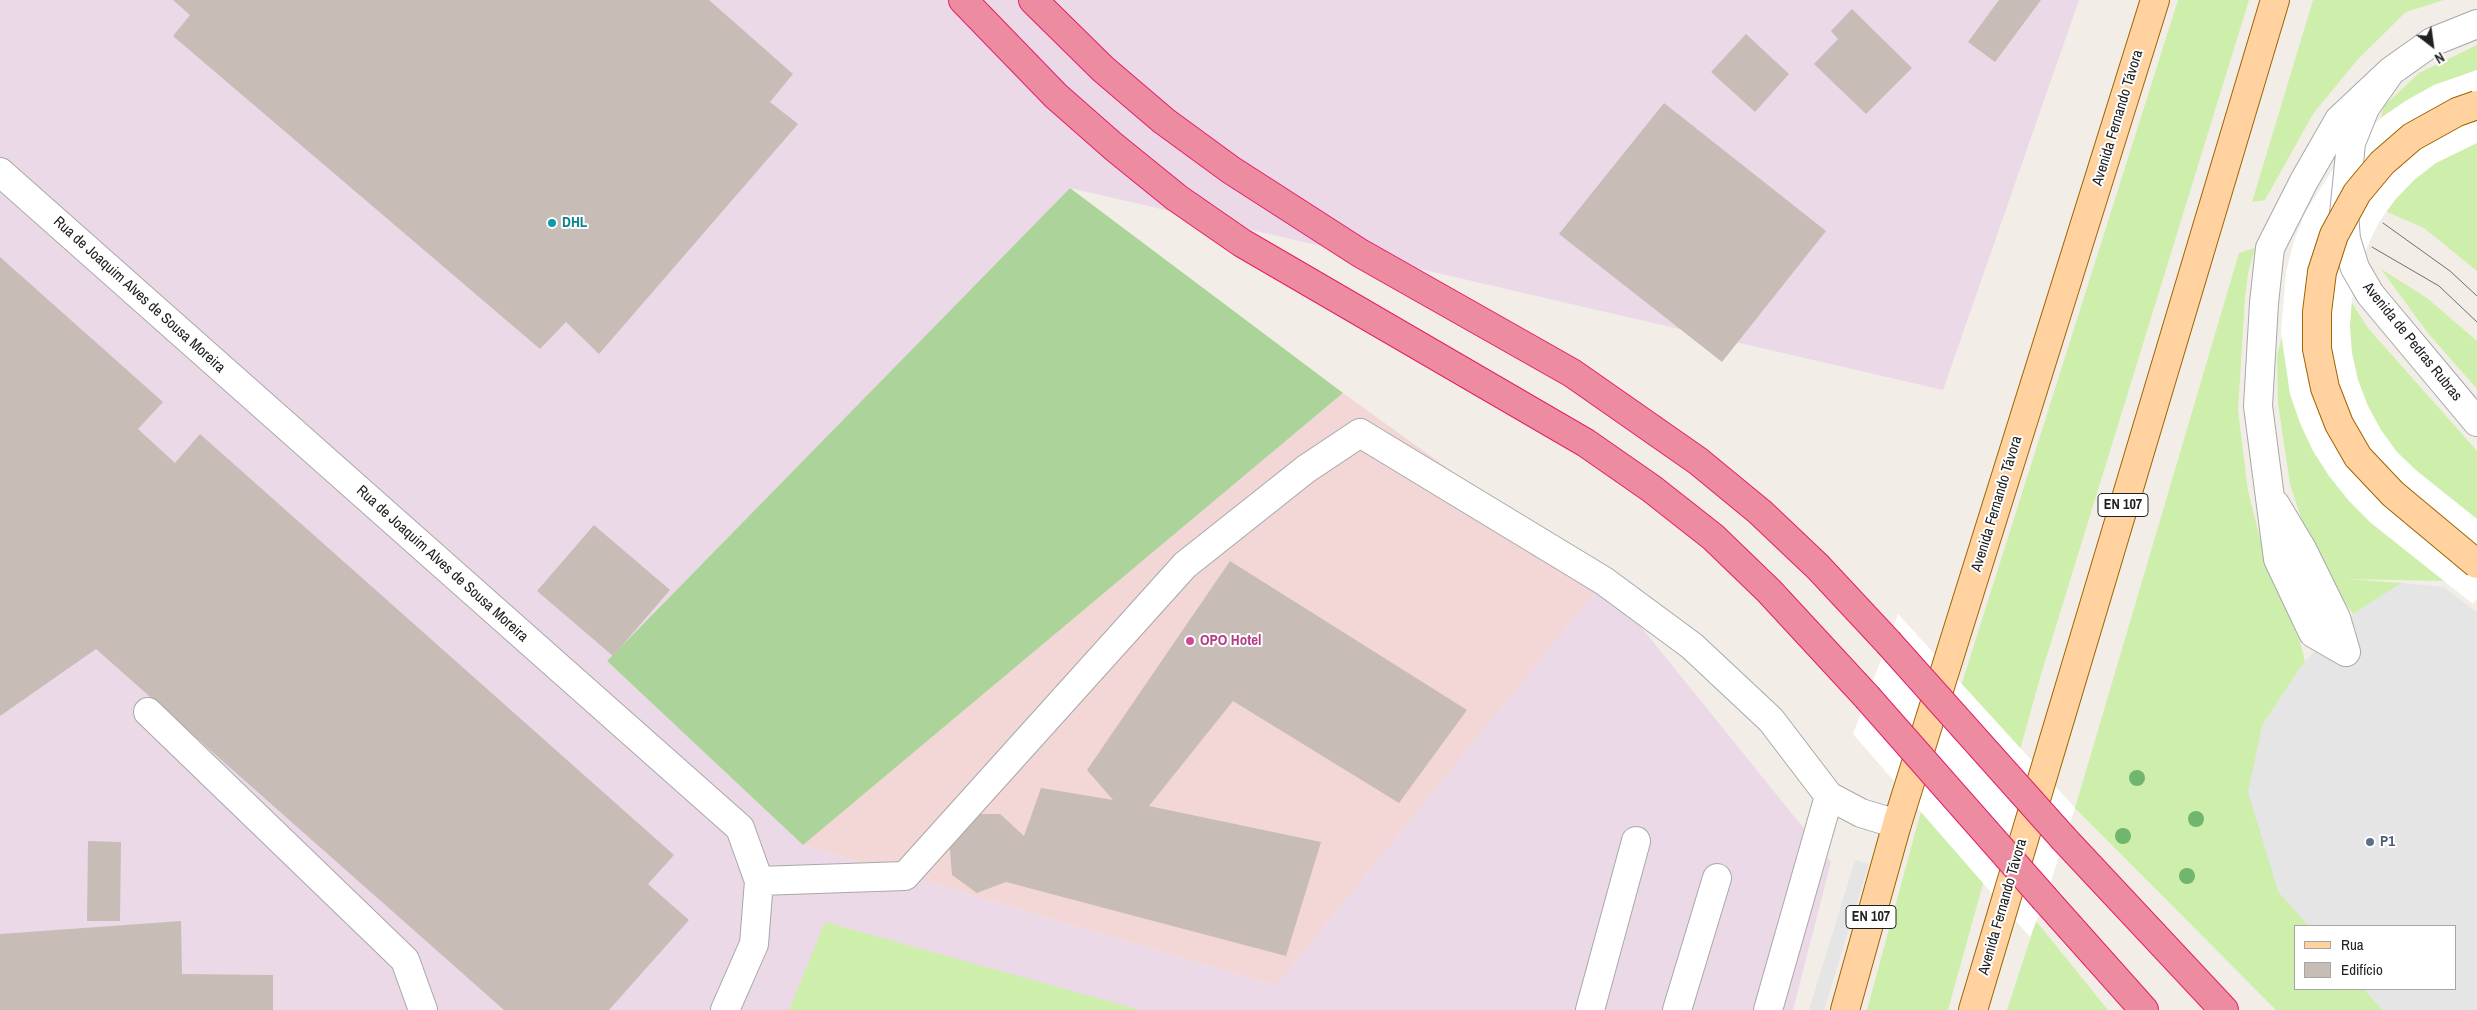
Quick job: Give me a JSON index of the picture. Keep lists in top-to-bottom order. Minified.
{"streets":{"main road":["Avenida Fernando Távora","EN 107"],"street":["Rua de Joaquim Alves de Sousa Moreira","Avenida de Pedras Rubras"]},"places":["DHL","OPO Hotel","P1"],"legend":["Rua","Edifício"],"north":"bottom right"}
